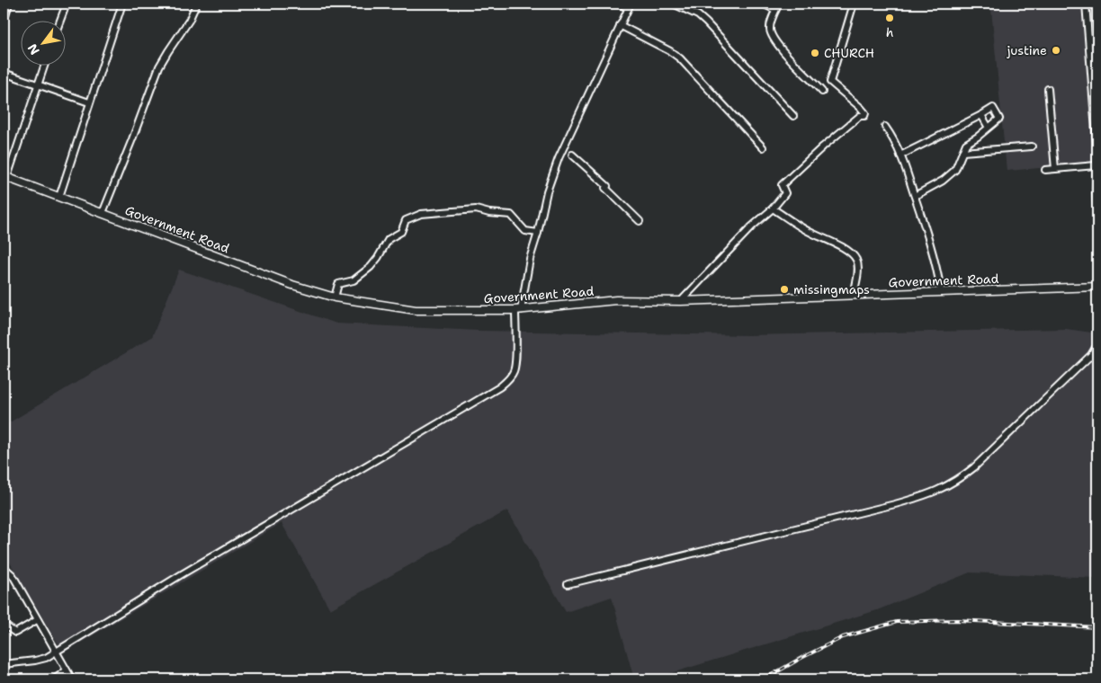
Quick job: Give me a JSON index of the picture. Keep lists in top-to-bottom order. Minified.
{"streets":{"street":["Government Road"]},"places":["h","justine","CHURCH","missingmaps"],"north":"bottom left"}
